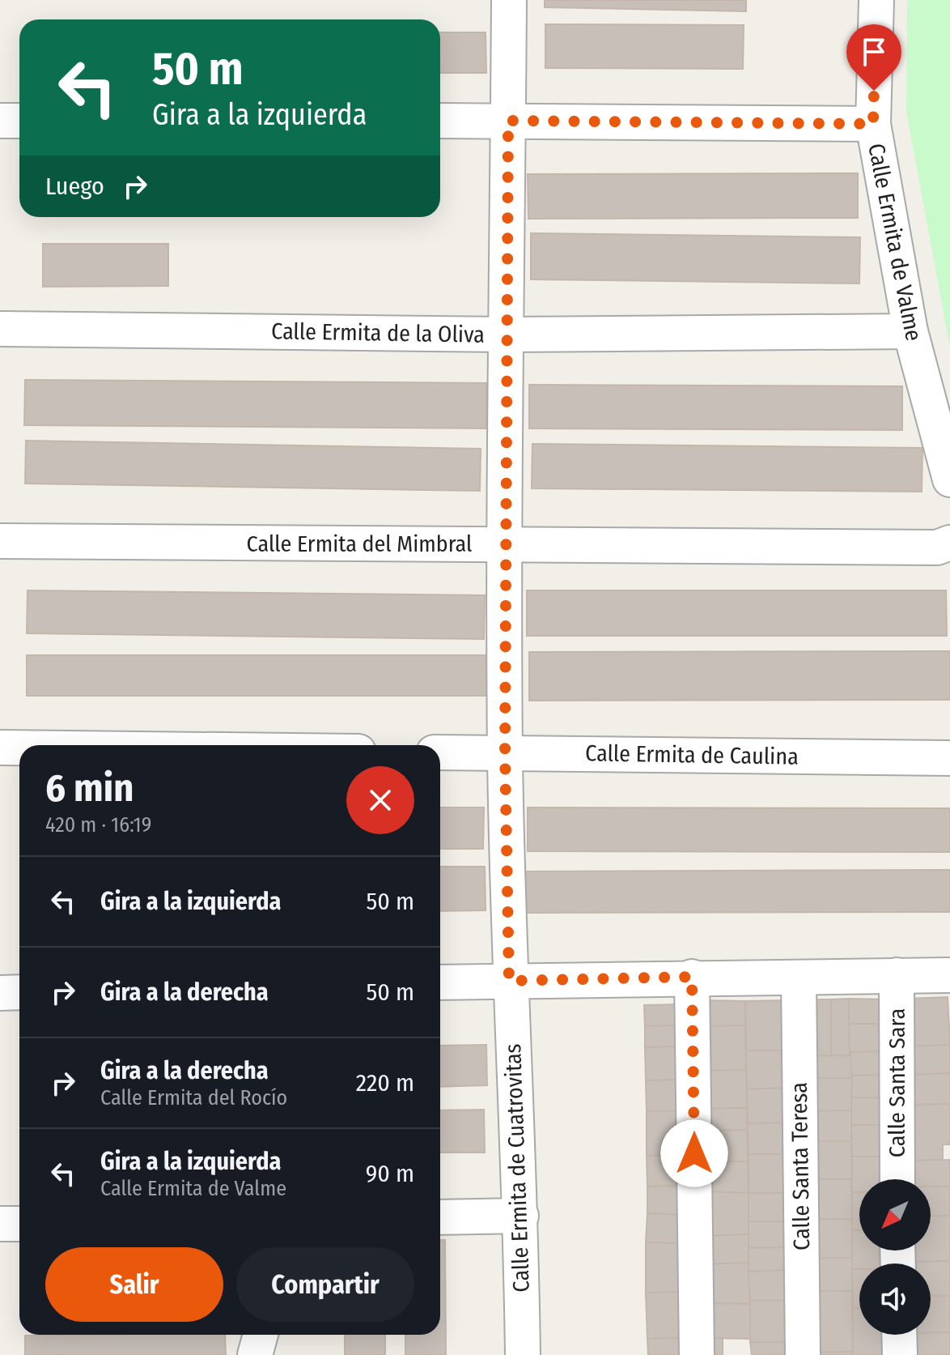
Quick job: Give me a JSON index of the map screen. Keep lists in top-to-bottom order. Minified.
{"streets":{"street":["Calle Ermita de Valme","Calle Ermita de la Oliva","Calle Ermita del Mimbral","Calle Ermita de Caulina","Calle Santa Sara","Calle Santa Teresa","Calle Ermita de Cuatrovitas"]},"crossings":[["Calle Ermita de Valme","Calle Ermita de la Oliva"],["Calle Ermita de la Oliva","Calle Ermita de Cuatrovitas"],["Calle Ermita del Mimbral","Calle Ermita de Cuatrovitas"],["Calle Ermita de Caulina","Calle Ermita de Cuatrovitas"]],"north":"bottom left","page":{"turn":["50 m","Gira a la izquierda"],"then":"Luego","heading":["6 min","420 m · 16:19"],"list":[{"name":"Gira a la izquierda","value":"50 m"},{"name":"Gira a la derecha","value":"50 m"},{"name":"Gira a la derecha","note":"Calle Ermita del Rocío","value":"220 m"},{"name":"Gira a la izquierda","note":"Calle Ermita de Valme","value":"90 m"}],"buttons":["Salir","Compartir"]}}
